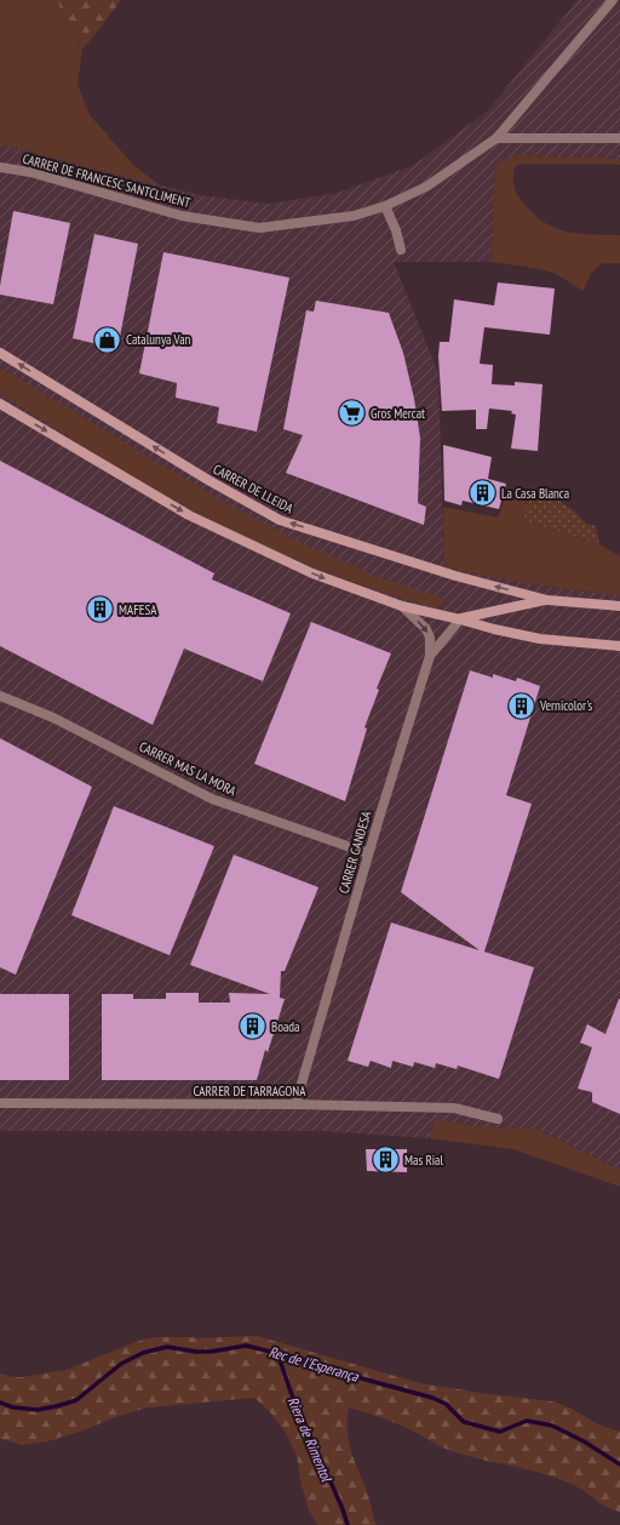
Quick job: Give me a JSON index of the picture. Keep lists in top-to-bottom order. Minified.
{"streets":{"street":["CARRER DE FRANCESC SANTCLIMENT","CARRER DE LLEIDA","CARRER MAS LA MORA","CARRER GANDESA","CARRER DE TARRAGONA"]},"crossings":[["CARRER DE LLEIDA","CARRER GANDESA"],["CARRER MAS LA MORA","CARRER GANDESA"],["CARRER GANDESA","CARRER DE TARRAGONA"]],"water":["Rec de l'Esperança","Riera de Rimentol"],"places":{"shop":["Catalunya Van"],"supermarket":["Gros Mercat"],"building":["La Casa Blanca","MAFESA","Vernicolor's","Boada","Mas Rial"]}}
